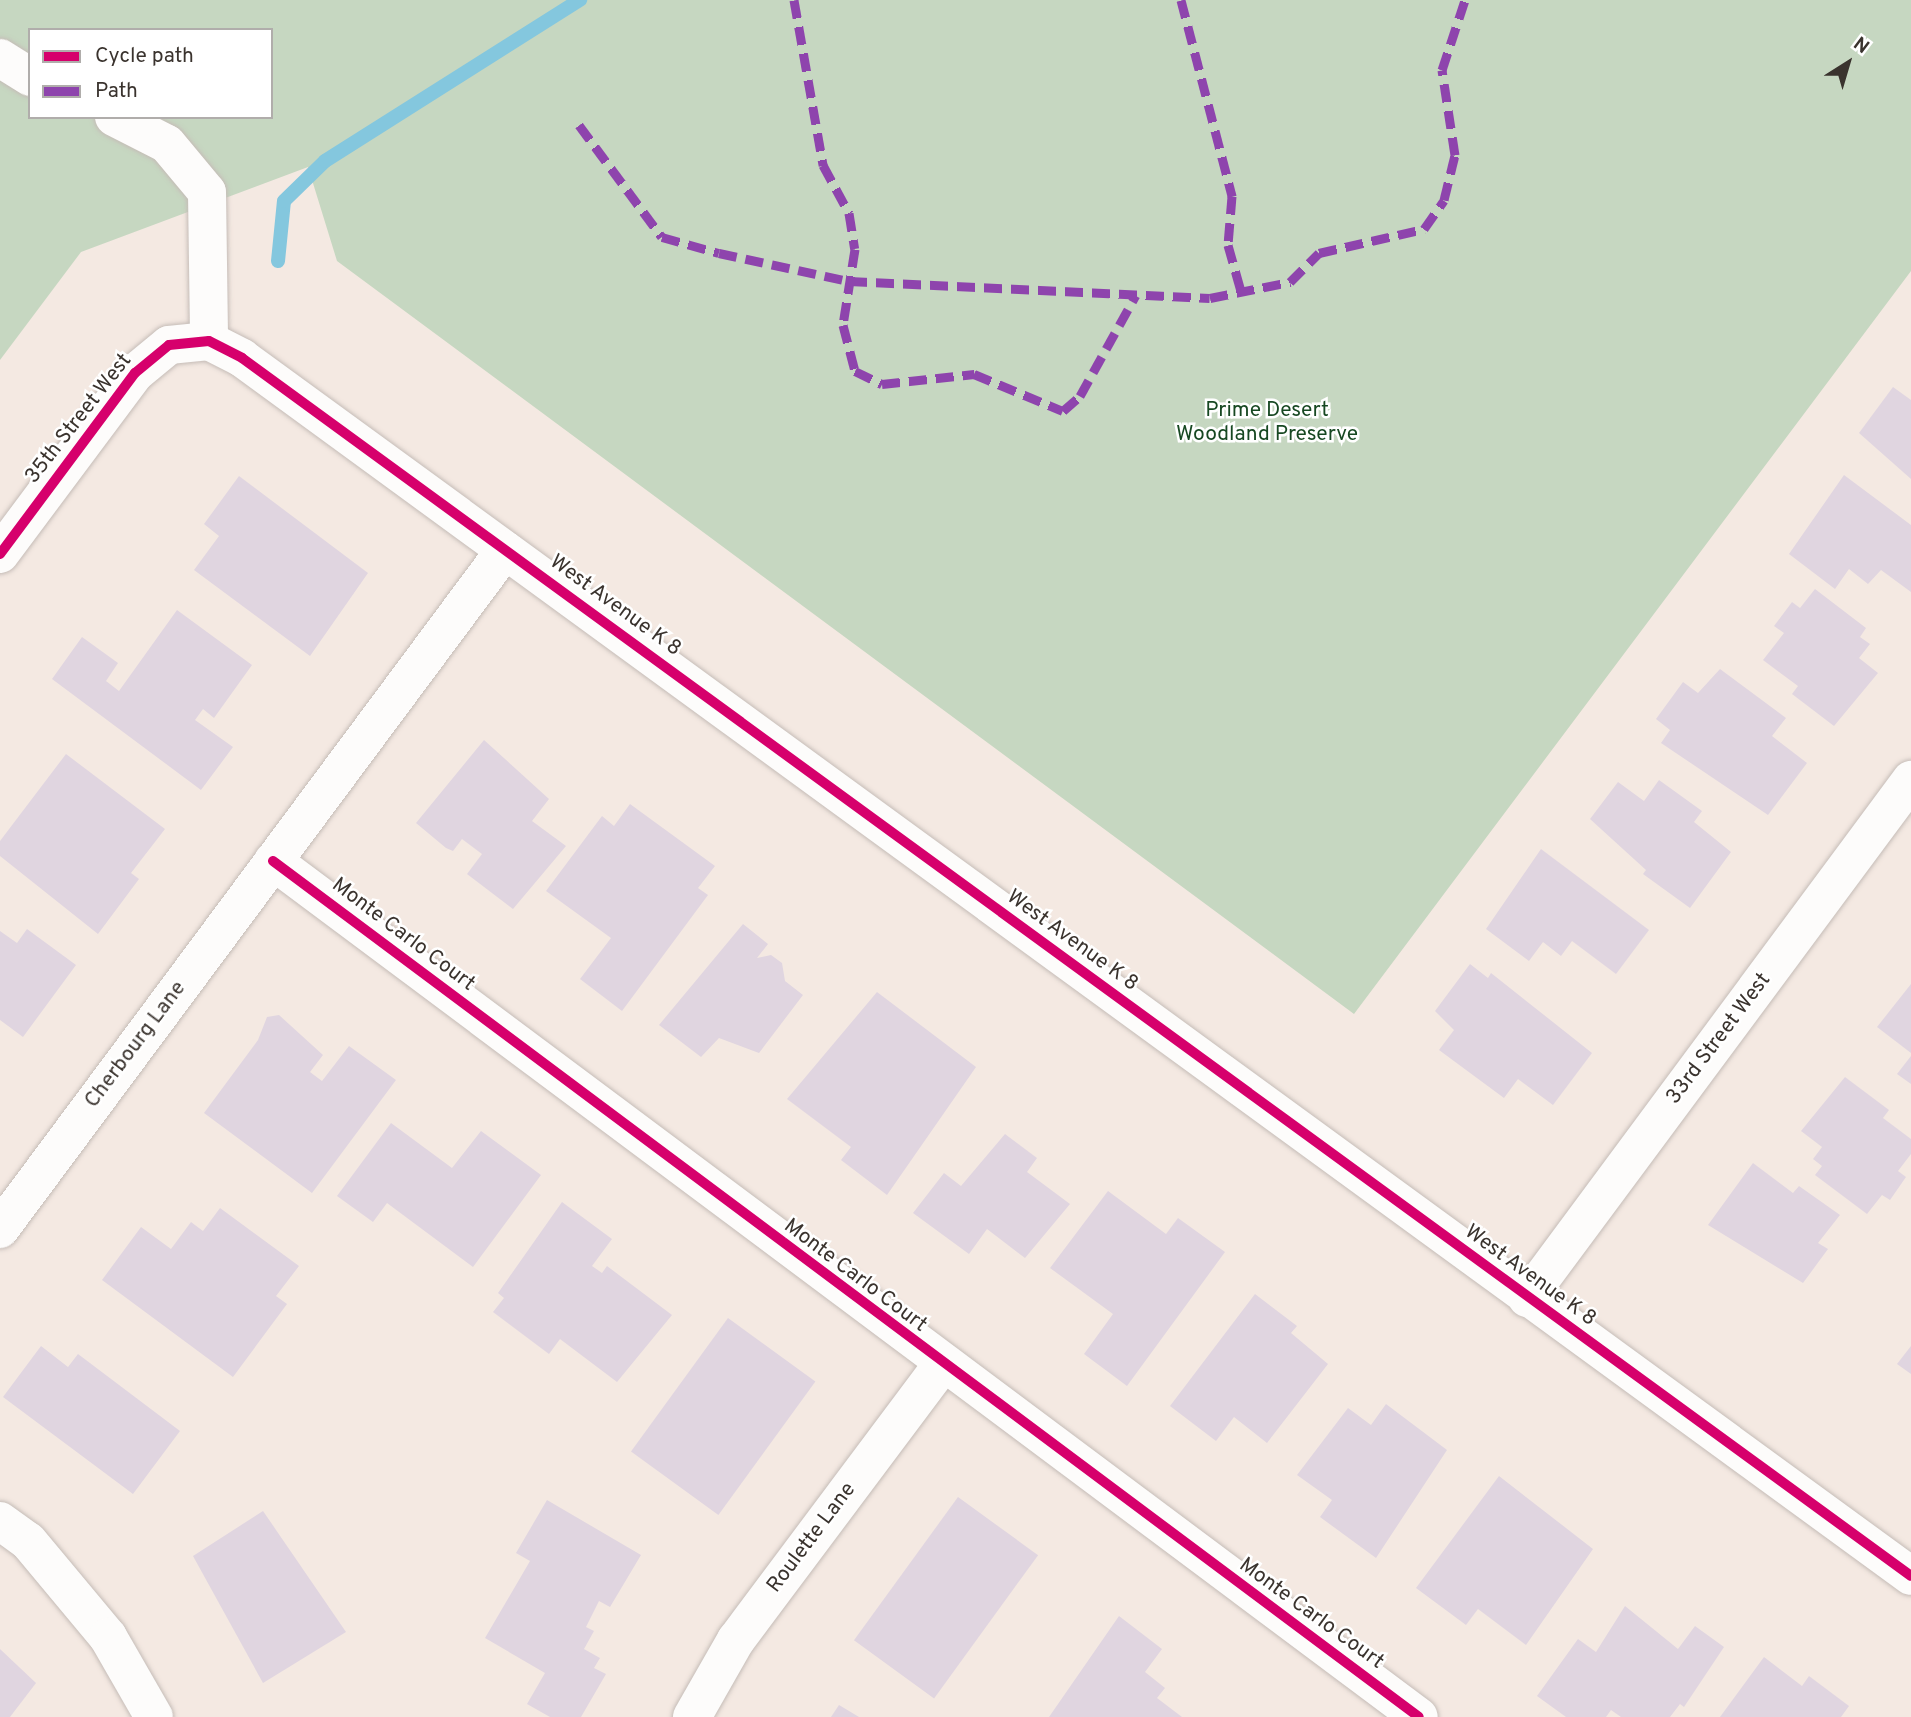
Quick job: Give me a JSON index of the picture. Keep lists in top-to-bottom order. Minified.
{"streets":{"street":["35th Street West","West Avenue K 8","Monte Carlo Court","33rd Street West","Cherbourg Lane","Roulette Lane"]},"crossings":[["35th Street West","West Avenue K 8"],["West Avenue K 8","33rd Street West"],["West Avenue K 8","Cherbourg Lane"],["Monte Carlo Court","Cherbourg Lane"],["Monte Carlo Court","Roulette Lane"]],"parks":["Prime Desert Woodland Preserve"],"legend":["Cycle path","Path"],"north":"top right"}
